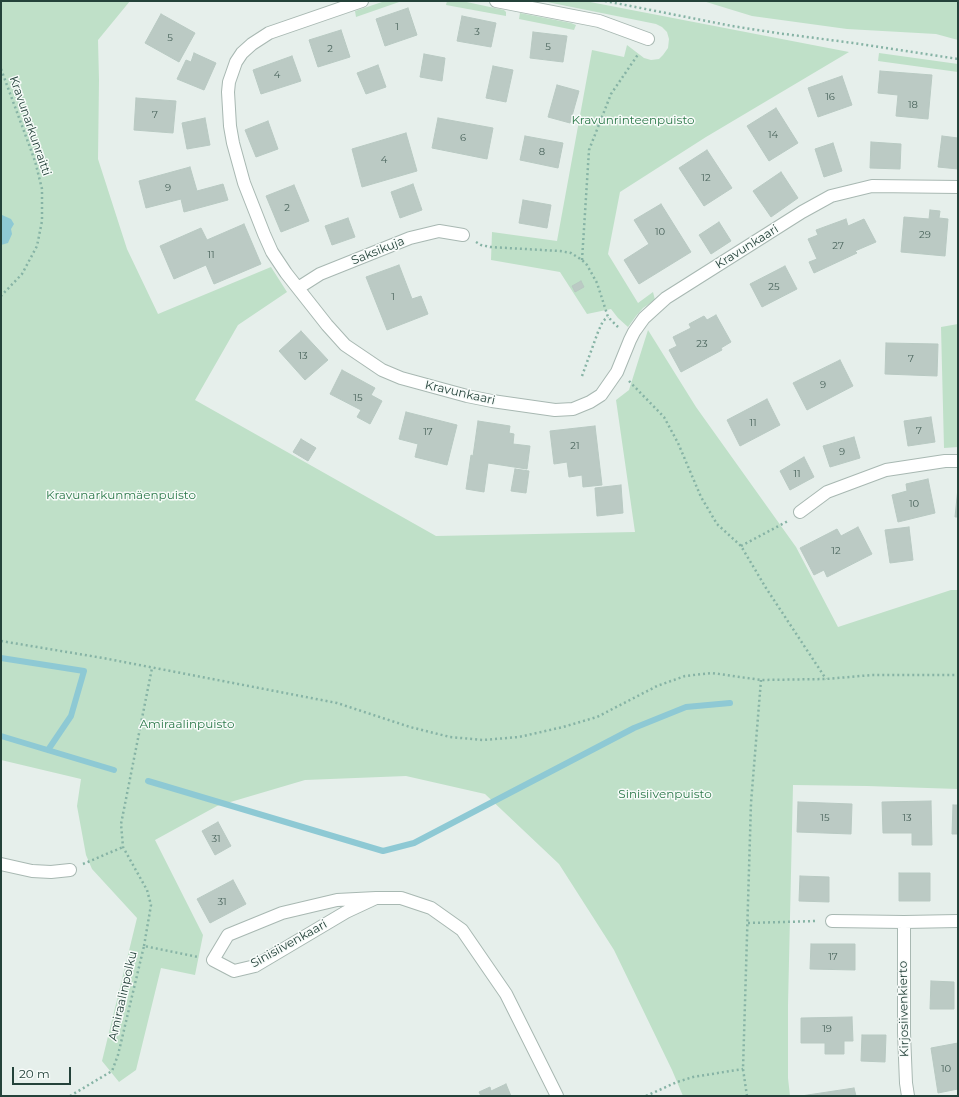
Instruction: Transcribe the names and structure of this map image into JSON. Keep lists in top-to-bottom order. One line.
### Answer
{"streets":{"street":["Kravunkaari","Saksikuja","Sinisiivenkaari","Kirjosiivenkierto"],"path":["Kravunarkunraitti","Amiraalinpolku"]},"crossings":[["Kravunkaari","Saksikuja"],["Sinisiivenkaari","Amiraalinpolku"]],"parks":["Kravunrinteenpuisto","Kravunarkunmäenpuisto","Amiraalinpuisto","Sinisiivenpuisto"],"house_numbers":["1","3","5","5","2","4","16","18","7","14","6","8","4","12","9","2","10","29","27","11","25","1","23","13","7","9","15","11","7","17","21","9","11","10","12","15","13","31","31","17","19","10"],"scale_bar":"20 m"}
